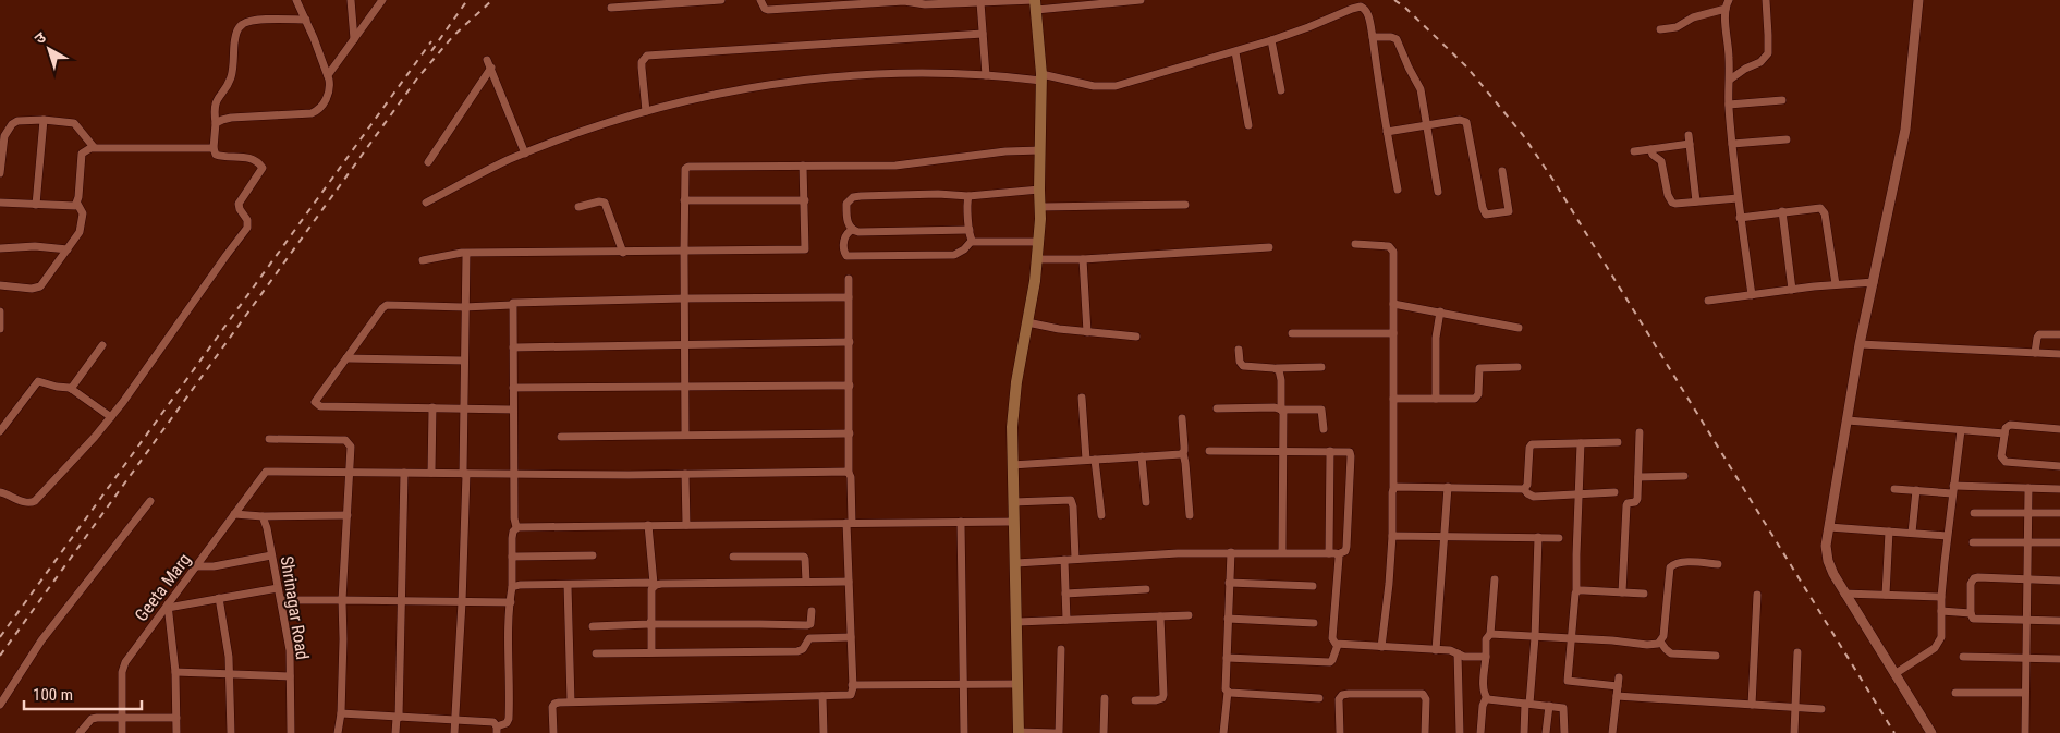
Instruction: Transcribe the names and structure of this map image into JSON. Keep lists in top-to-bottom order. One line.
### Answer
{"streets":{"street":["Geeta Marg","Shrinagar Road"]},"scale_bar":"100 m","north":"top left"}
